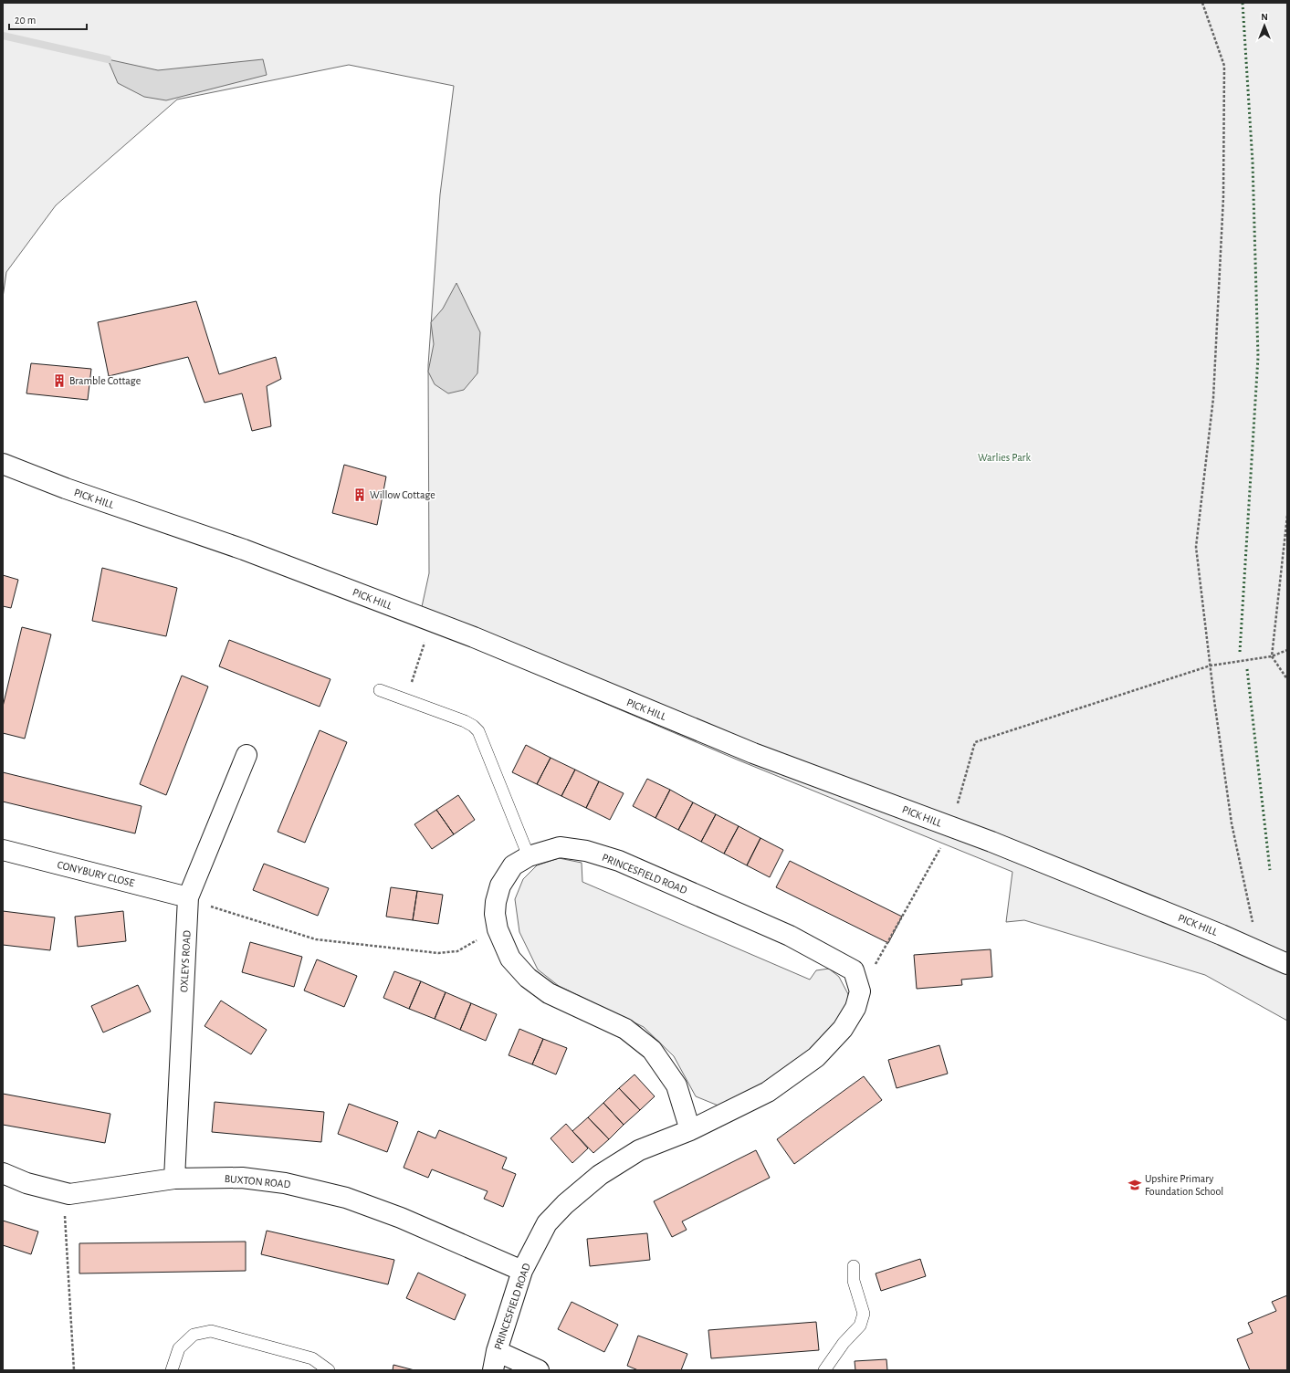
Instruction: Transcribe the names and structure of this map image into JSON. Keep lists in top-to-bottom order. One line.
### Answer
{"streets":{"street":["PICK HILL","CONYBURY CLOSE","PRINCESFIELD ROAD","OXLEYS ROAD","BUXTON ROAD"]},"crossings":[["CONYBURY CLOSE","OXLEYS ROAD"],["PRINCESFIELD ROAD","BUXTON ROAD"],["OXLEYS ROAD","BUXTON ROAD"]],"parks":["Warlies Park"],"places":{"building":["Bramble Cottage","Willow Cottage"],"school or university":["Upshire Primary Foundation School"]},"scale_bar":"20 m","north":"top"}
